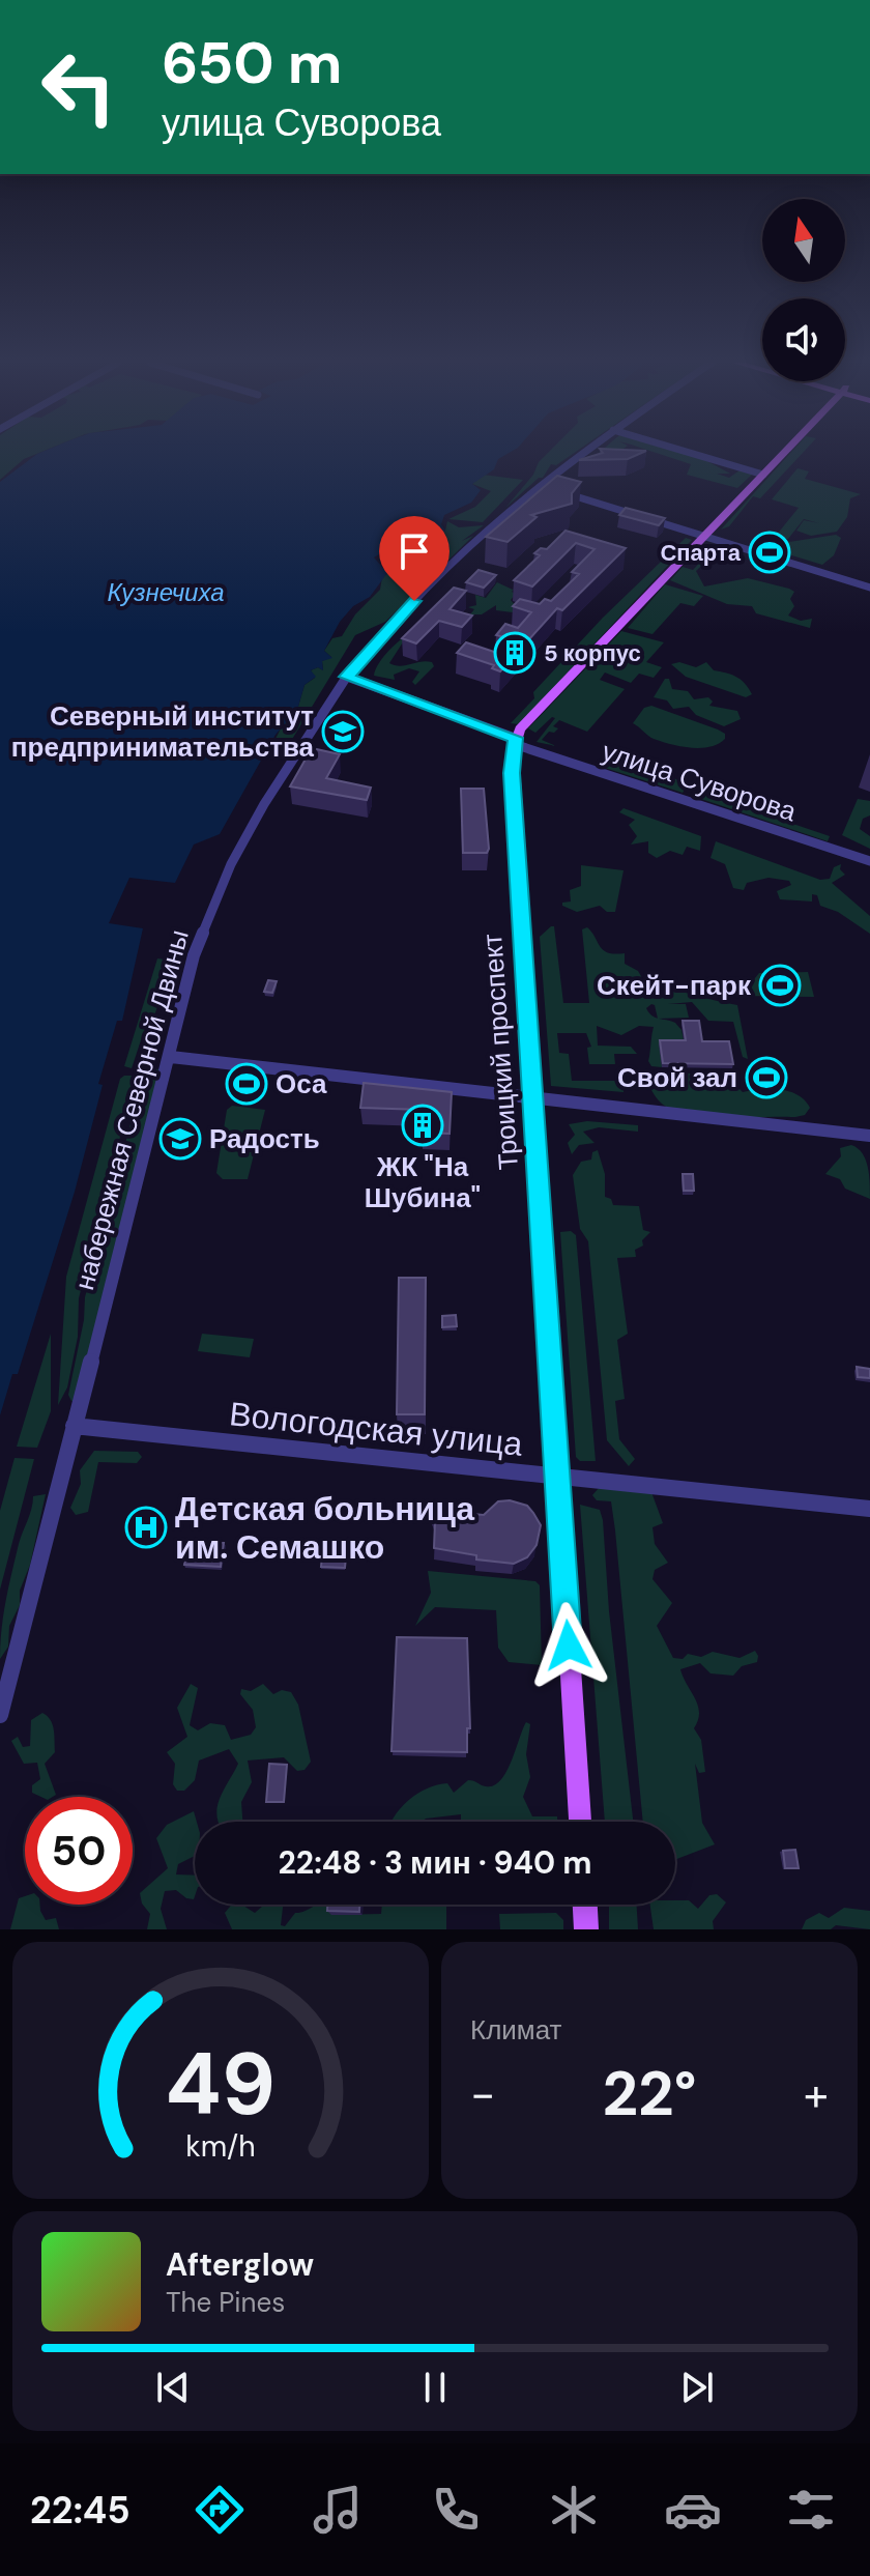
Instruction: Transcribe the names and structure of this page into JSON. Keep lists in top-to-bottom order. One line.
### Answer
{"streets":{"main road":["Троицкий проспект"],"street":["улица Суворова","набережная Северной Двины","Вологодская улица"]},"crossings":[["улица Суворова","Троицкий проспект"],["улица Суворова","набережная Северной Двины"],["Троицкий проспект","Вологодская улица"],["набережная Северной Двины","Вологодская улица"]],"water":["Кузнечиха"],"places":{"sports":["Спарта","Скейт-парк","Свой зал","Оса"],"building":["5 корпус","ЖК \"На Шубина\""],"school or university":["Северный институт предпринимательства","Радость"],"hospital":["Детская больница им. Семашко"]},"north":"top","page":{"turn":["650 m","улица Суворова"],"limit":"50","trip":"22:48 · 3 мин · 940 m","tile":"Климат","heat":["−","22°","+"],"song":["Afterglow","The Pines"],"tabs":"22:45","gauge":["49","km/h"]}}
